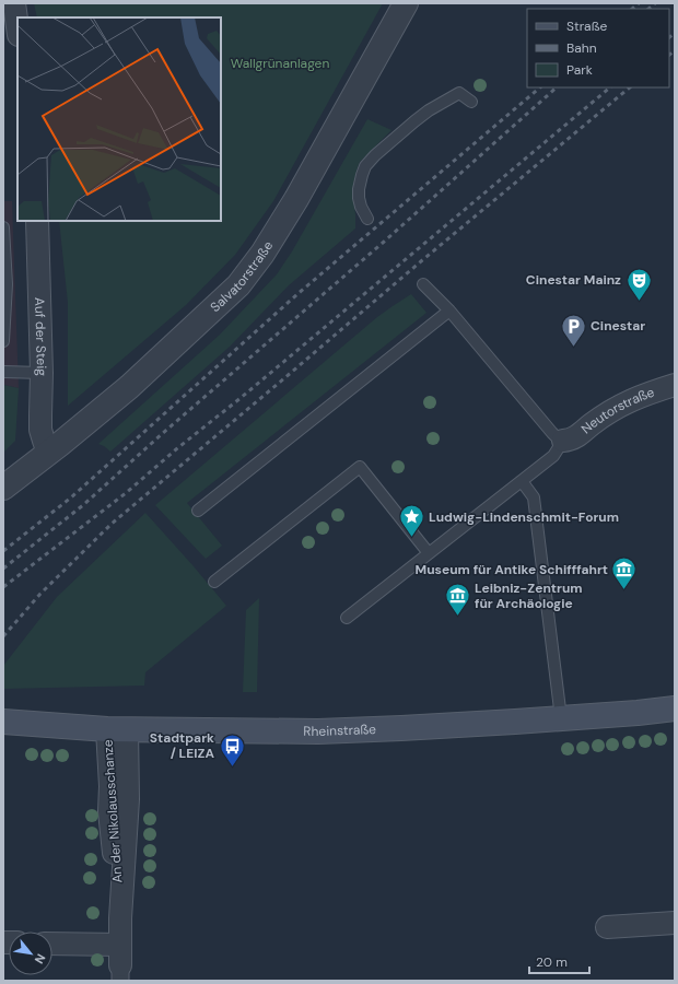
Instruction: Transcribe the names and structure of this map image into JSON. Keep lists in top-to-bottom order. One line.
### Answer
{"streets":{"main road":["Rheinstraße"],"street":["Salvatorstraße","Auf der Steig","Neutorstraße","An der Nikolausschanze"]},"crossings":[["Salvatorstraße","Auf der Steig"],["Rheinstraße","An der Nikolausschanze"]],"parks":["Wallgrünanlagen"],"places":{"theatre":["Cinestar Mainz"],"parking":["Cinestar"],"place":["Ludwig-Lindenschmit-Forum"],"museum":["Museum für Antike Schifffahrt","Leibniz-Zentrum für Archäologie"],"bus stop":["Stadtpark / LEIZA"]},"legend":["Straße","Bahn","Park"],"scale_bar":"20 m","north":"bottom right"}
